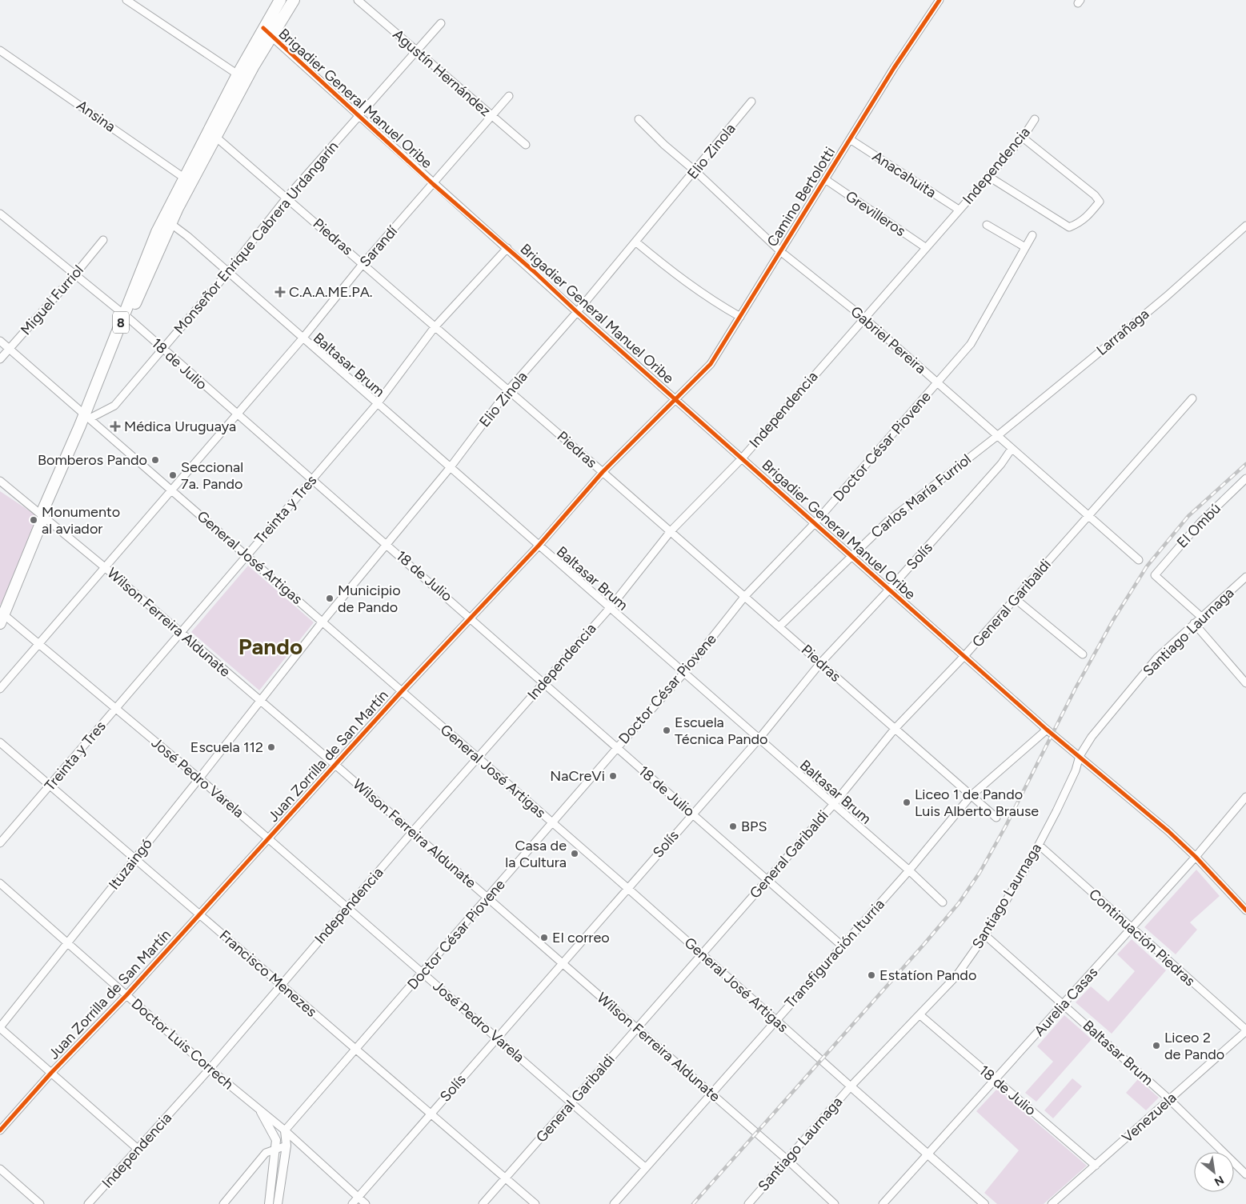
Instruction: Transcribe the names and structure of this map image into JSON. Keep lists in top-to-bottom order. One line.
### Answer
{"streets":{"highway":["8"],"street":["Agustín Hernández","Brigadier General Manuel Oribe","Ansina","Elio Zinola","Independencia","Anacahuita","Camino Bertolotti","Grevilleros","Piedras","Monseñor Enrique Cabrera Urdangarín","Sarandí","Miguel Furriol","Larrañaga","Gabriel Pereira","18 de Julio","Baltasar Brum","Doctor César Piovene","Carlos María Furriol","Treinta y Tres","El Ombú","Solís","General José Artigas","General Garibaldi","Wilson Ferreira Aldunate","Santiago Laurnaga","Juan Zorrilla de San Martín","José Pedro Varela","Ituzaingó","Continuación Piedras","Transfiguración Iturria","Francisco Menezes","Aurelia Casas","Doctor Luis Correch","Venezuela"]},"crossings":[["Agustín Hernández","Monseñor Enrique Cabrera Urdangarín"],["Agustín Hernández","Sarandí"],["Brigadier General Manuel Oribe","Elio Zinola"],["Brigadier General Manuel Oribe","Independencia"],["Brigadier General Manuel Oribe","Camino Bertolotti"],["Brigadier General Manuel Oribe","Monseñor Enrique Cabrera Urdangarín"],["Brigadier General Manuel Oribe","Sarandí"],["Brigadier General Manuel Oribe","8"],["Brigadier General Manuel Oribe","Doctor César Piovene"],["Brigadier General Manuel Oribe","Carlos María Furriol"],["Brigadier General Manuel Oribe","Treinta y Tres"],["Brigadier General Manuel Oribe","Solís"],["Brigadier General Manuel Oribe","General Garibaldi"],["Brigadier General Manuel Oribe","Santiago Laurnaga"],["Brigadier General Manuel Oribe","Juan Zorrilla de San Martín"],["Brigadier General Manuel Oribe","Transfiguración Iturria"],["Brigadier General Manuel Oribe","Aurelia Casas"],["Ansina","8"],["Elio Zinola","Piedras"],["Elio Zinola","Gabriel Pereira"],["Elio Zinola","18 de Julio"],["Elio Zinola","Baltasar Brum"],["Elio Zinola","General José Artigas"],["Elio Zinola","Wilson Ferreira Aldunate"],["Elio Zinola","Ituzaingó"],["Independencia","Anacahuita"],["Independencia","Grevilleros"],["Independencia","Piedras"],["Independencia","Gabriel Pereira"],["Independencia","18 de Julio"],["Independencia","Baltasar Brum"],["Independencia","General José Artigas"],["Independencia","Wilson Ferreira Aldunate"],["Independencia","José Pedro Varela"],["Independencia","Francisco Menezes"],["Independencia","Doctor Luis Correch"],["Anacahuita","Camino Bertolotti"],["Camino Bertolotti","Grevilleros"],["Camino Bertolotti","Gabriel Pereira"],["Camino Bertolotti","Juan Zorrilla de San Martín"],["Piedras","Monseñor Enrique Cabrera Urdangarín"],["Piedras","Sarandí"],["Piedras","8"],["Piedras","Doctor César Piovene"],["Piedras","Carlos María Furriol"],["Piedras","Treinta y Tres"],["Piedras","Solís"],["Piedras","General Garibaldi"],["Piedras","Juan Zorrilla de San Martín"],["Piedras","Transfiguración Iturria"],["Monseñor Enrique Cabrera Urdangarín","8"],["Monseñor Enrique Cabrera Urdangarín","18 de Julio"],["Monseñor Enrique Cabrera Urdangarín","Baltasar Brum"],["Monseñor Enrique Cabrera Urdangarín","General José Artigas"],["Sarandí","18 de Julio"],["Sarandí","Baltasar Brum"],["Sarandí","General José Artigas"],["Sarandí","Wilson Ferreira Aldunate"],["Sarandí","José Pedro Varela"],["Miguel Furriol","18 de Julio"],["Miguel Furriol","General José Artigas"],["8","18 de Julio"],["8","Baltasar Brum"],["8","General José Artigas"],["8","Wilson Ferreira Aldunate"],["8","José Pedro Varela"],["Larrañaga","Gabriel Pereira"],["Larrañaga","Carlos María Furriol"],["Gabriel Pereira","Doctor César Piovene"],["Gabriel Pereira","Carlos María Furriol"],["Gabriel Pereira","Solís"],["Gabriel Pereira","General Garibaldi"],["18 de Julio","Doctor César Piovene"],["18 de Julio","Treinta y Tres"],["18 de Julio","Solís"],["18 de Julio","General Garibaldi"],["18 de Julio","Santiago Laurnaga"],["18 de Julio","Juan Zorrilla de San Martín"],["18 de Julio","Transfiguración Iturria"],["18 de Julio","Aurelia Casas"],["18 de Julio","Venezuela"],["Baltasar Brum","Doctor César Piovene"],["Baltasar Brum","Treinta y Tres"],["Baltasar Brum","Solís"],["Baltasar Brum","General Garibaldi"],["Baltasar Brum","Santiago Laurnaga"],["Baltasar Brum","Juan Zorrilla de San Martín"],["Baltasar Brum","Transfiguración Iturria"],["Baltasar Brum","Aurelia Casas"],["Baltasar Brum","Venezuela"],["Doctor César Piovene","General José Artigas"],["Doctor César Piovene","Wilson Ferreira Aldunate"],["Doctor César Piovene","José Pedro Varela"],["Doctor César Piovene","Francisco Menezes"],["Doctor César Piovene","Doctor Luis Correch"],["Treinta y Tres","General José Artigas"],["Treinta y Tres","Wilson Ferreira Aldunate"],["Treinta y Tres","José Pedro Varela"],["Treinta y Tres","Francisco Menezes"],["El Ombú","Santiago Laurnaga"],["Solís","General José Artigas"],["Solís","Wilson Ferreira Aldunate"],["Solís","José Pedro Varela"],["Solís","Francisco Menezes"],["Solís","Doctor Luis Correch"],["General José Artigas","General Garibaldi"],["General José Artigas","Santiago Laurnaga"],["General José Artigas","Juan Zorrilla de San Martín"],["General José Artigas","Transfiguración Iturria"],["General José Artigas","Aurelia Casas"],["General Garibaldi","Wilson Ferreira Aldunate"],["General Garibaldi","José Pedro Varela"],["General Garibaldi","Francisco Menezes"],["Wilson Ferreira Aldunate","Santiago Laurnaga"],["Wilson Ferreira Aldunate","Juan Zorrilla de San Martín"],["Wilson Ferreira Aldunate","Ituzaingó"],["Wilson Ferreira Aldunate","Transfiguración Iturria"],["Santiago Laurnaga","Continuación Piedras"],["Juan Zorrilla de San Martín","José Pedro Varela"],["Juan Zorrilla de San Martín","Francisco Menezes"],["Juan Zorrilla de San Martín","Doctor Luis Correch"],["José Pedro Varela","Ituzaingó"],["José Pedro Varela","Transfiguración Iturria"],["Ituzaingó","Francisco Menezes"],["Ituzaingó","Doctor Luis Correch"],["Continuación Piedras","Aurelia Casas"],["Continuación Piedras","Venezuela"]],"districts":["Pando"],"places":{"health":["C.A.A.ME.PA.","Médica Uruguaya"],"other":["Bomberos Pando","Seccional 7a. Pando","Monumento al aviador","Municipio de Pando","Escuela Técnica Pando","Escuela 112","NaCreVi","Liceo 1 de Pando Luis Alberto Brause","BPS","Casa de la Cultura","El correo","Estatíon Pando","Liceo 2 de Pando"]},"north":"bottom right"}
